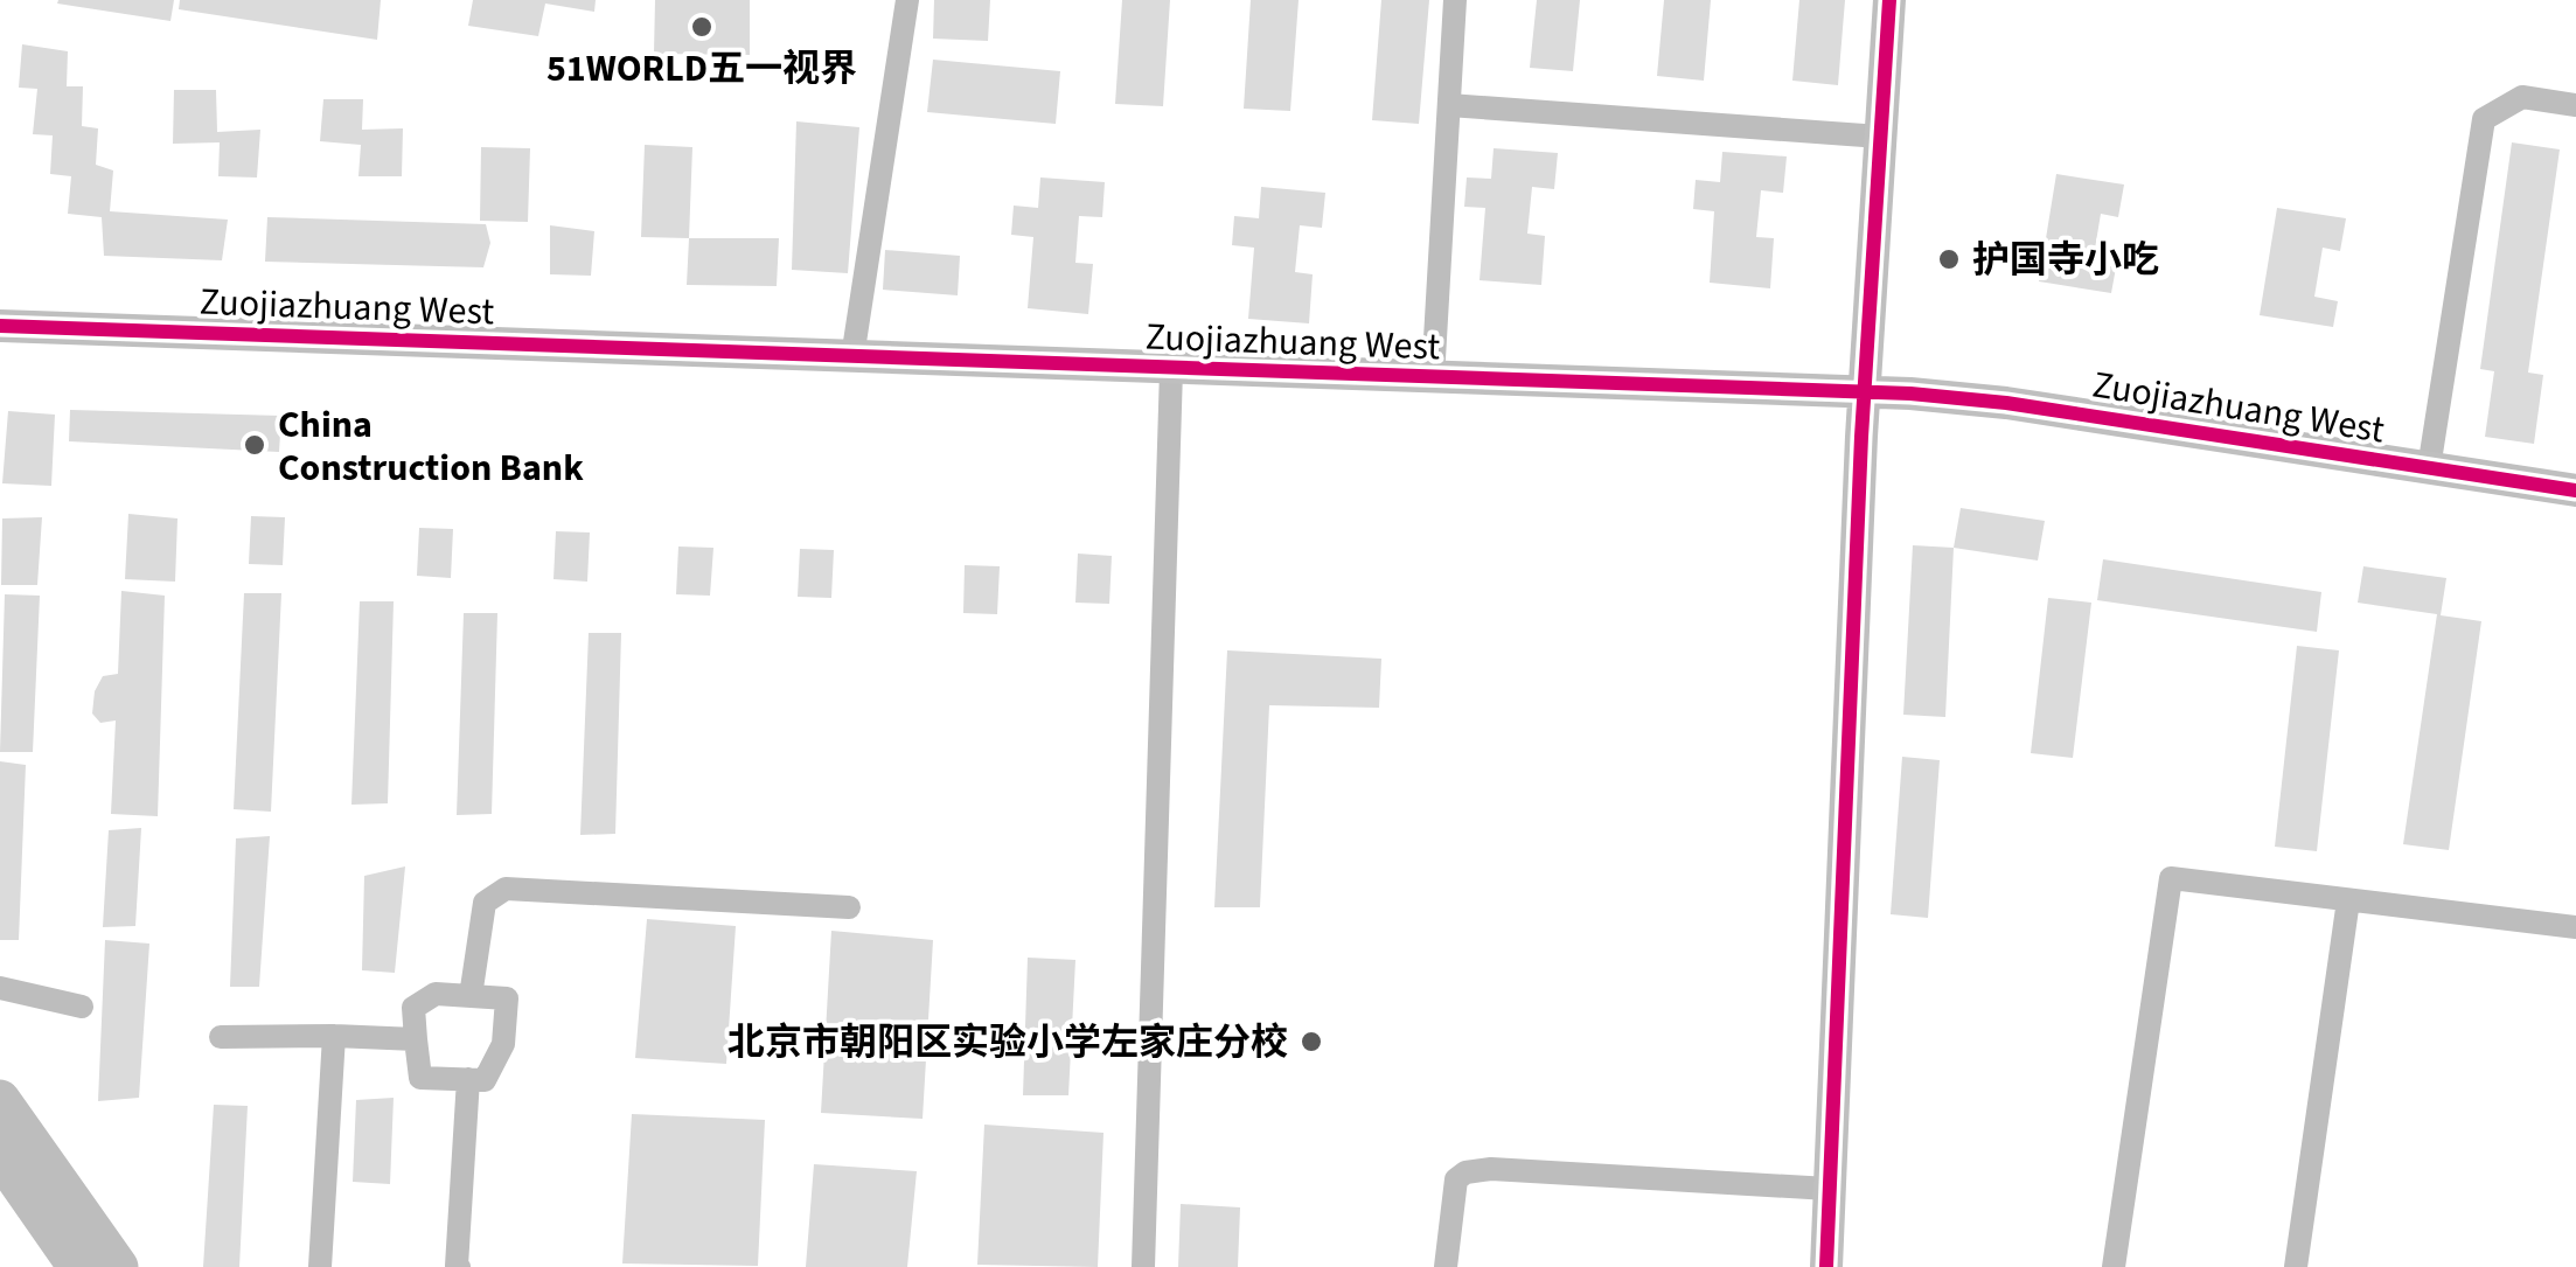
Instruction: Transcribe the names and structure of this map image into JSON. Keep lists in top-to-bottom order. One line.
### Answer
{"streets":{"street":["Zuojiazhuang West"]},"places":["51WORLD五一视界","护国寺小吃","China Construction Bank","北京市朝阳区实验小学左家庄分校"]}
